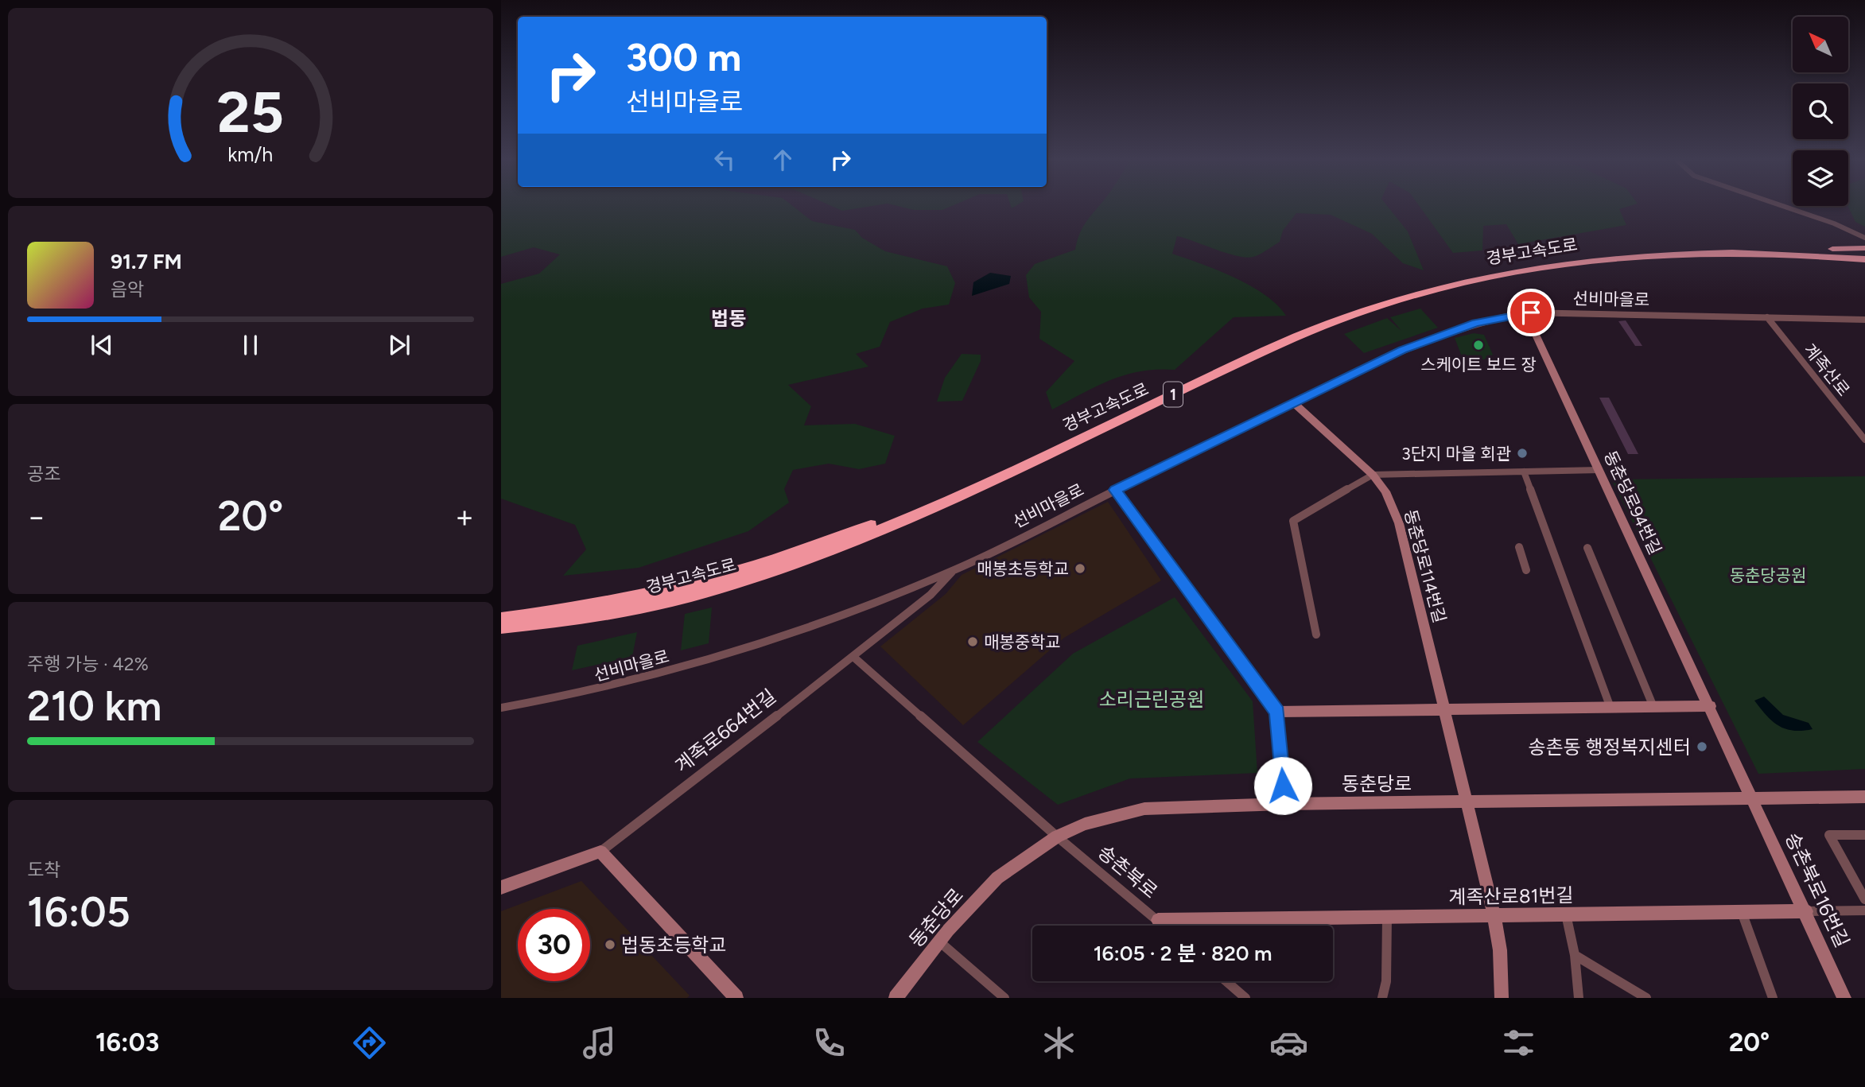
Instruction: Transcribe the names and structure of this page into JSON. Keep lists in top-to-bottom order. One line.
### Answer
{"streets":{"highway":["경부고속도로","1"],"main road":["동춘당로94번길","동춘당로114번길","계족로664번길","동춘당로","송촌북로16번길","계족산로81번길"],"street":["선비마을로","계족산로","송촌북로"]},"crossings":[["선비마을로","계족산로"],["선비마을로","동춘당로94번길"],["선비마을로","동춘당로114번길"],["선비마을로","계족로664번길"],["동춘당로94번길","동춘당로"],["동춘당로94번길","송촌북로16번길"],["동춘당로114번길","동춘당로"],["동춘당로114번길","계족산로81번길"],["계족로664번길","송촌북로"],["동춘당로","송촌북로"],["동춘당로","송촌북로16번길"],["송촌북로","계족산로81번길"],["송촌북로16번길","계족산로81번길"]],"districts":["법동"],"parks":["동춘당공원","소리근린공원"],"places":["스케이트 보드 장","3단지 마을 회관","매봉초등학교","매봉중학교","송촌동 행정복지센터","법동초등학교"],"north":"top left","page":{"turn":["300 m","선비마을로"],"song":["91.7 FM","음악"],"tile":["공조",["주행 가능 · 42%","210 km"],["도착","16:05"]],"heat":["−","20°","+"],"limit":"30","trip":"16:05 · 2 분 · 820 m","tabs":["16:03","20°"],"gauge":["25","km/h"]}}
